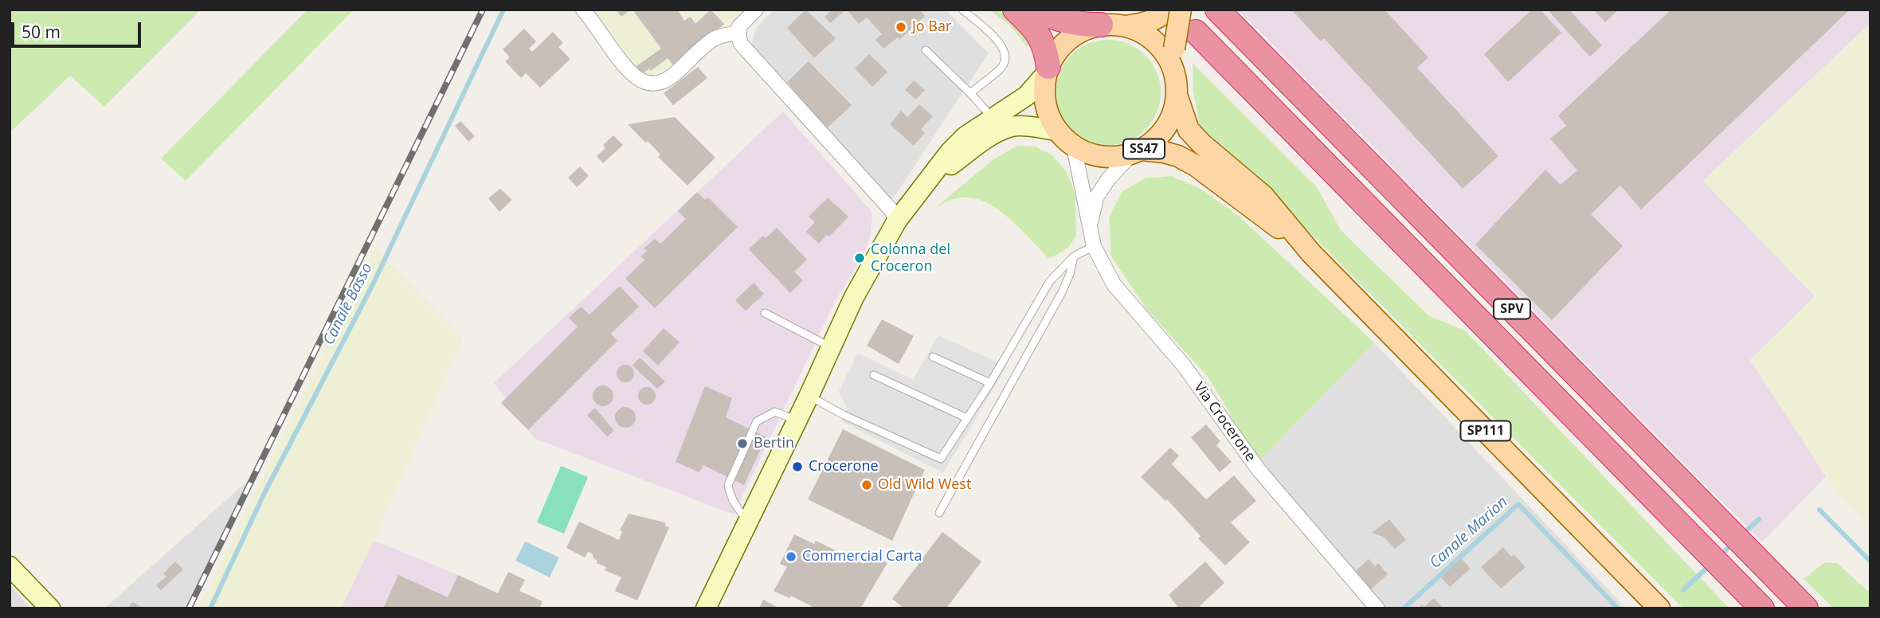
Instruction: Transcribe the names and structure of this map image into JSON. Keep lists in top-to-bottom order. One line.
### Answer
{"streets":{"highway":["SS47","SPV"],"main road":["SP111"],"street":["Via Crocerone"]},"crossings":[["SS47","Via Crocerone"],["SS47","SP111"],["Via Crocerone","SP111"]],"water":["Canale Basso","Canale Marion"],"places":["Jo Bar","Colonna del Croceron","Bertin","Crocerone","Old Wild West","Commercial Carta"],"scale_bar":"50 m"}
